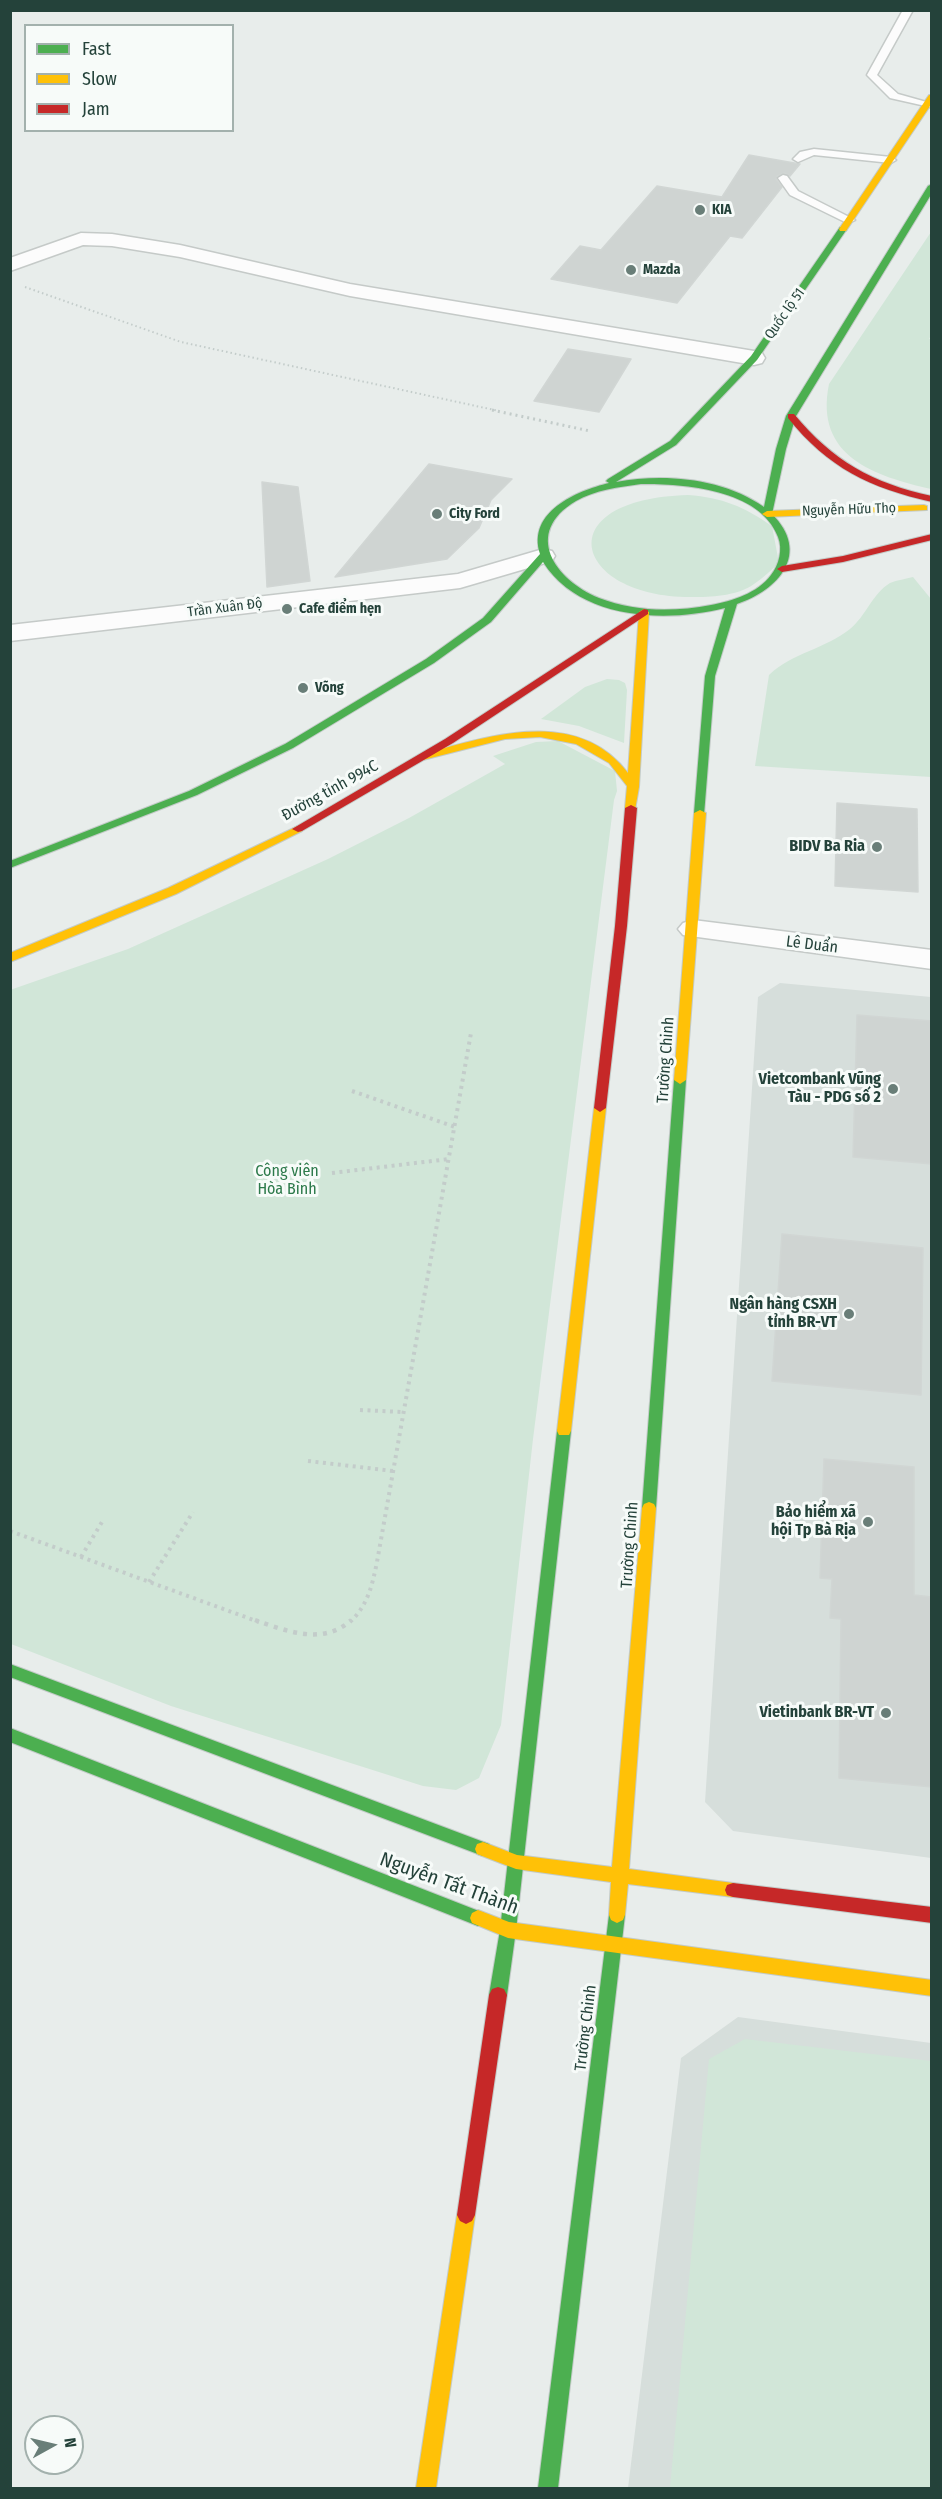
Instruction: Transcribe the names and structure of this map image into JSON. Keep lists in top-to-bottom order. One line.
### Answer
{"streets":{"main road":["Quốc lộ 51","Nguyễn Hữu Thọ","Đường tỉnh 994C","Trường Chinh","Nguyễn Tất Thành"],"street":["Trần Xuân Độ","Lê Duẩn"]},"crossings":[["Lê Duẩn","Trường Chinh"],["Trường Chinh","Nguyễn Tất Thành"]],"parks":["Công viên Hòa Bình"],"places":["KIA","Mazda","City Ford","Cafe điểm hẹn","Võng","BIDV Ba Ria","Vietcombank Vũng Tàu - PDG số 2","Ngân hàng CSXH tỉnh BR-VT","Bảo hiểm xã hội Tp Bà Rịa","Vietinbank BR-VT"],"legend":["Fast","Slow","Jam"],"north":"right"}
